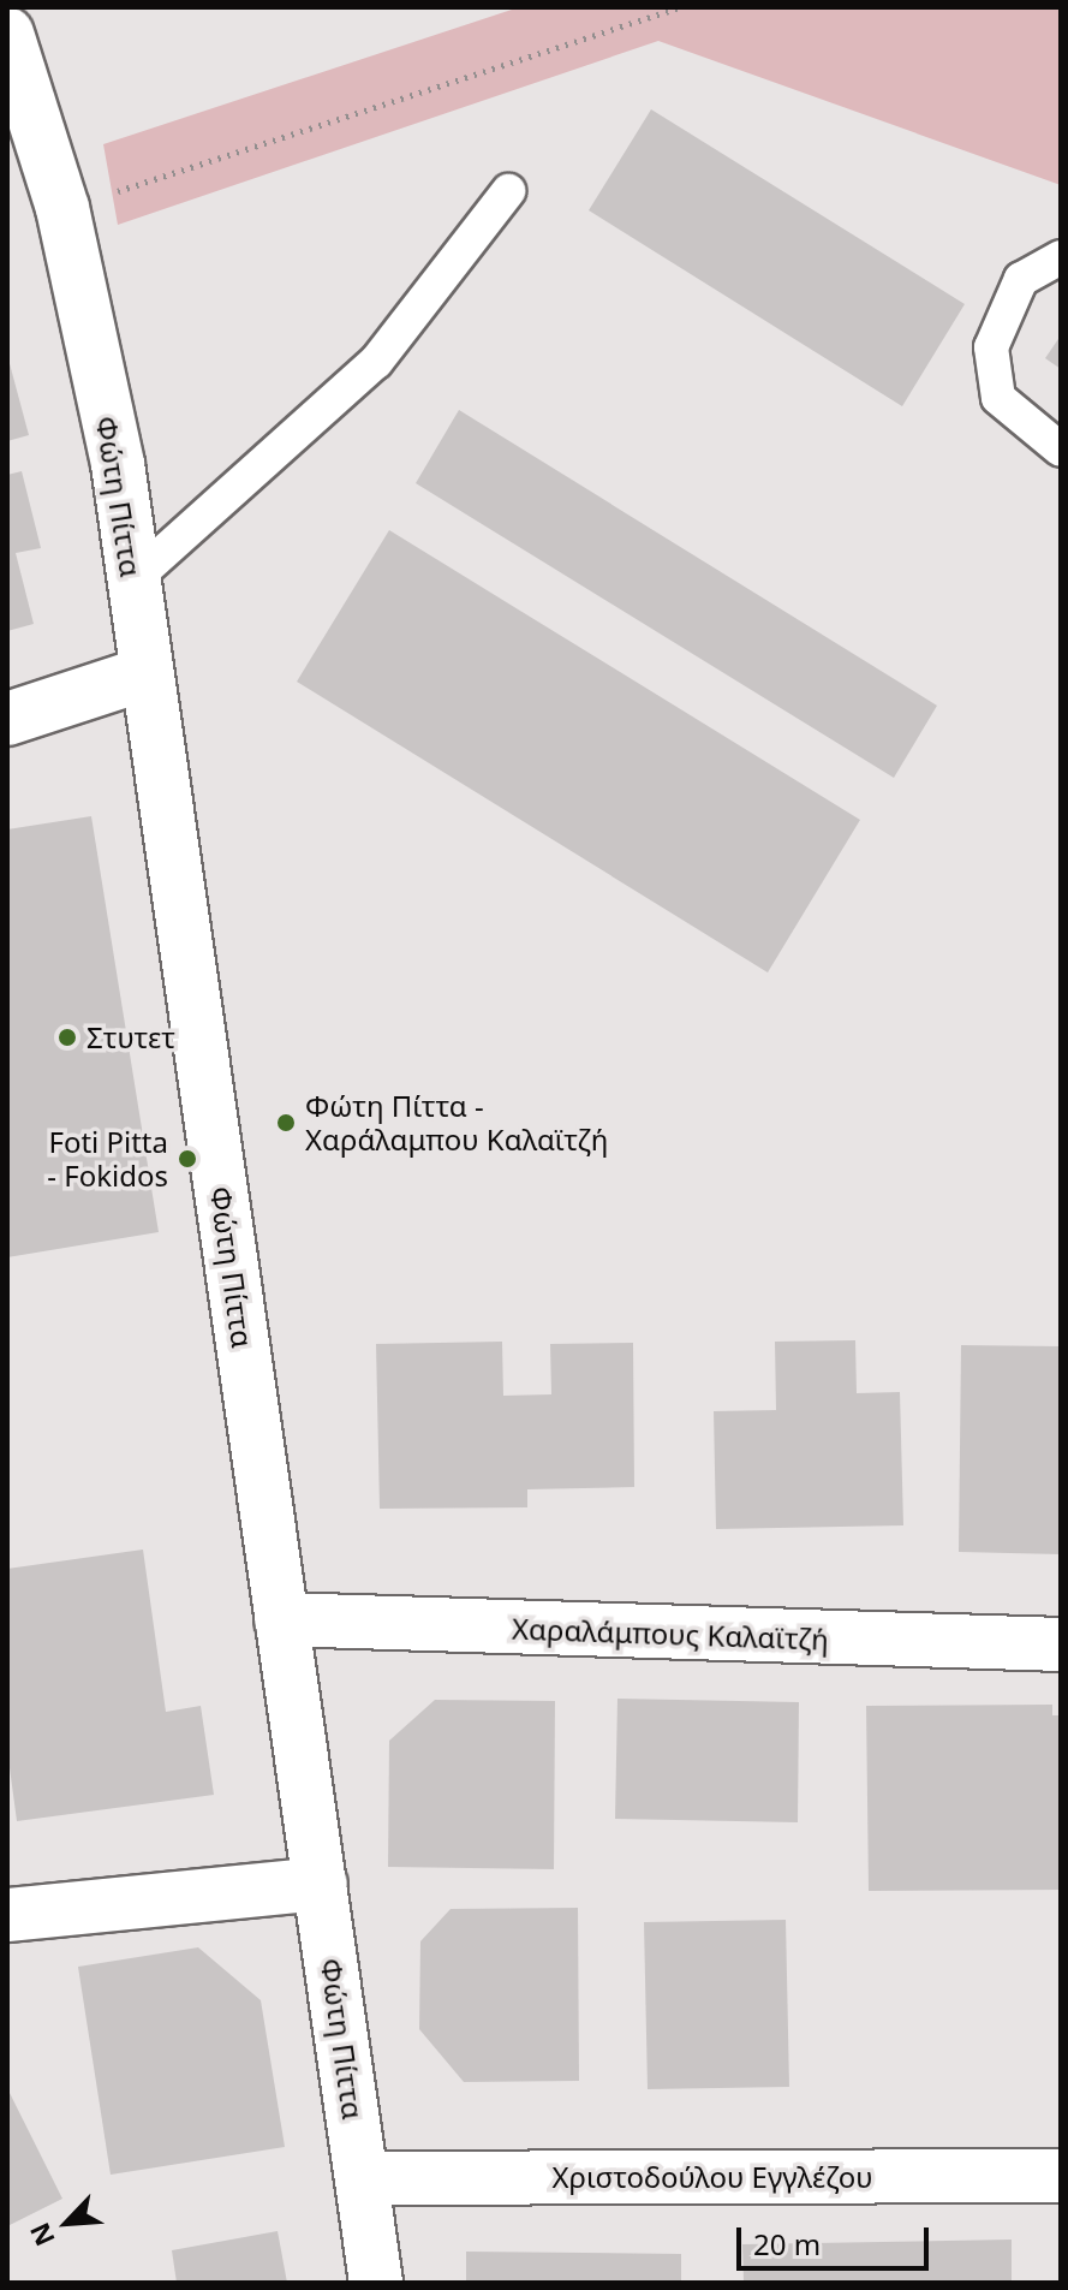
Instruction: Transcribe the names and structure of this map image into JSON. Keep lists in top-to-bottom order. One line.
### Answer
{"streets":{"street":["Φώτη Πίττα","Χαραλάμπους Καλαϊτζή","Χριστοδούλου Εγγλέζου"]},"crossings":[["Φώτη Πίττα","Χαραλάμπους Καλαϊτζή"],["Φώτη Πίττα","Χριστοδούλου Εγγλέζου"]],"places":["Στυτετ","Φώτη Πίττα - Χαράλαμπου Καλαϊτζή","Foti Pitta - Fokidos"],"scale_bar":"20 m","north":"bottom left"}
